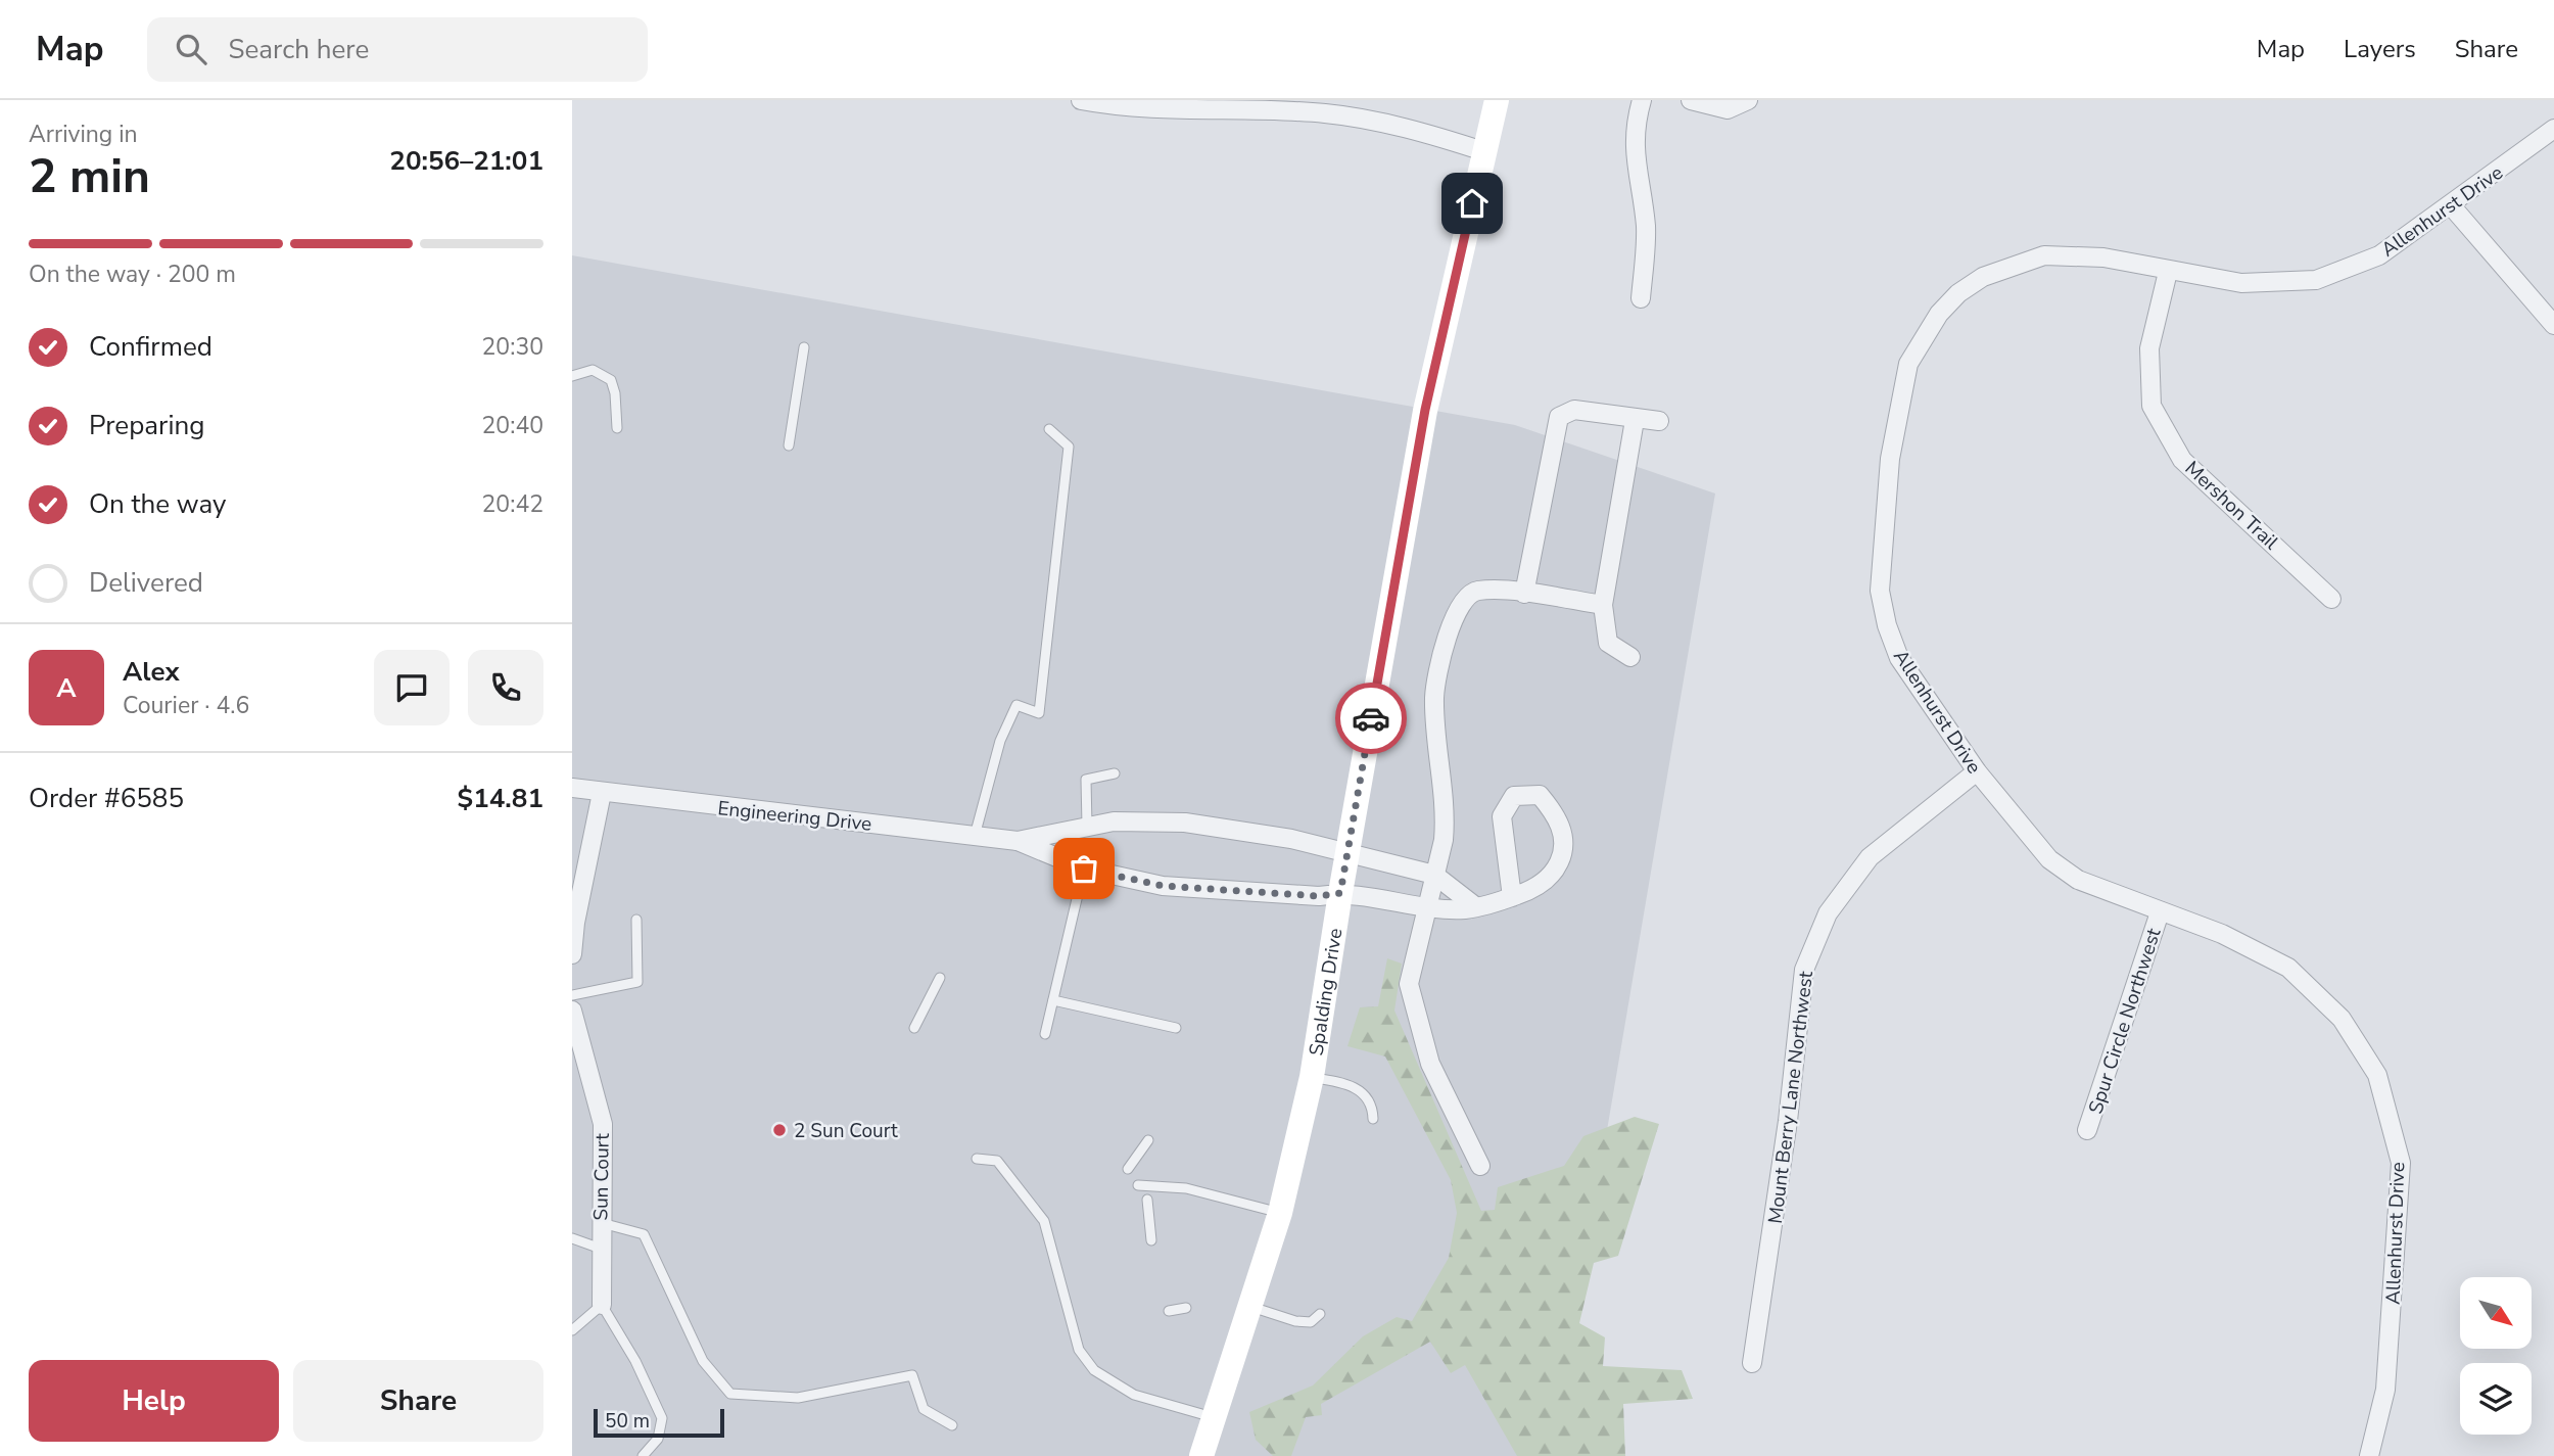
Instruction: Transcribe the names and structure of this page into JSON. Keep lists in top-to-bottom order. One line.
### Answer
{"streets":{"main road":["Spalding Drive"],"street":["Allenhurst Drive","Mershon Trail","Engineering Drive","Spur Circle Northwest","Mount Berry Lane Northwest","Sun Court"]},"crossings":[["Allenhurst Drive","Mershon Trail"],["Allenhurst Drive","Spur Circle Northwest"],["Allenhurst Drive","Mount Berry Lane Northwest"],["Engineering Drive","Spalding Drive"]],"places":["2 Sun Court"],"scale_bar":"50 m","north":"bottom right","page":{"header":"Map","search":"Search here","nav":["Map","Layers","Share"],"heading":["2 min","Arriving in","20:56–21:01"],"panel":["Alex","Courier · 4.6","Order #6585","$14.81"],"bar":"On the way · 200 m","list":[["Confirmed","20:30"],["Preparing","20:40"],["On the way","20:42"],"Delivered"],"round":"A","buttons":["Help","Share"],"scale":"50 m"}}
